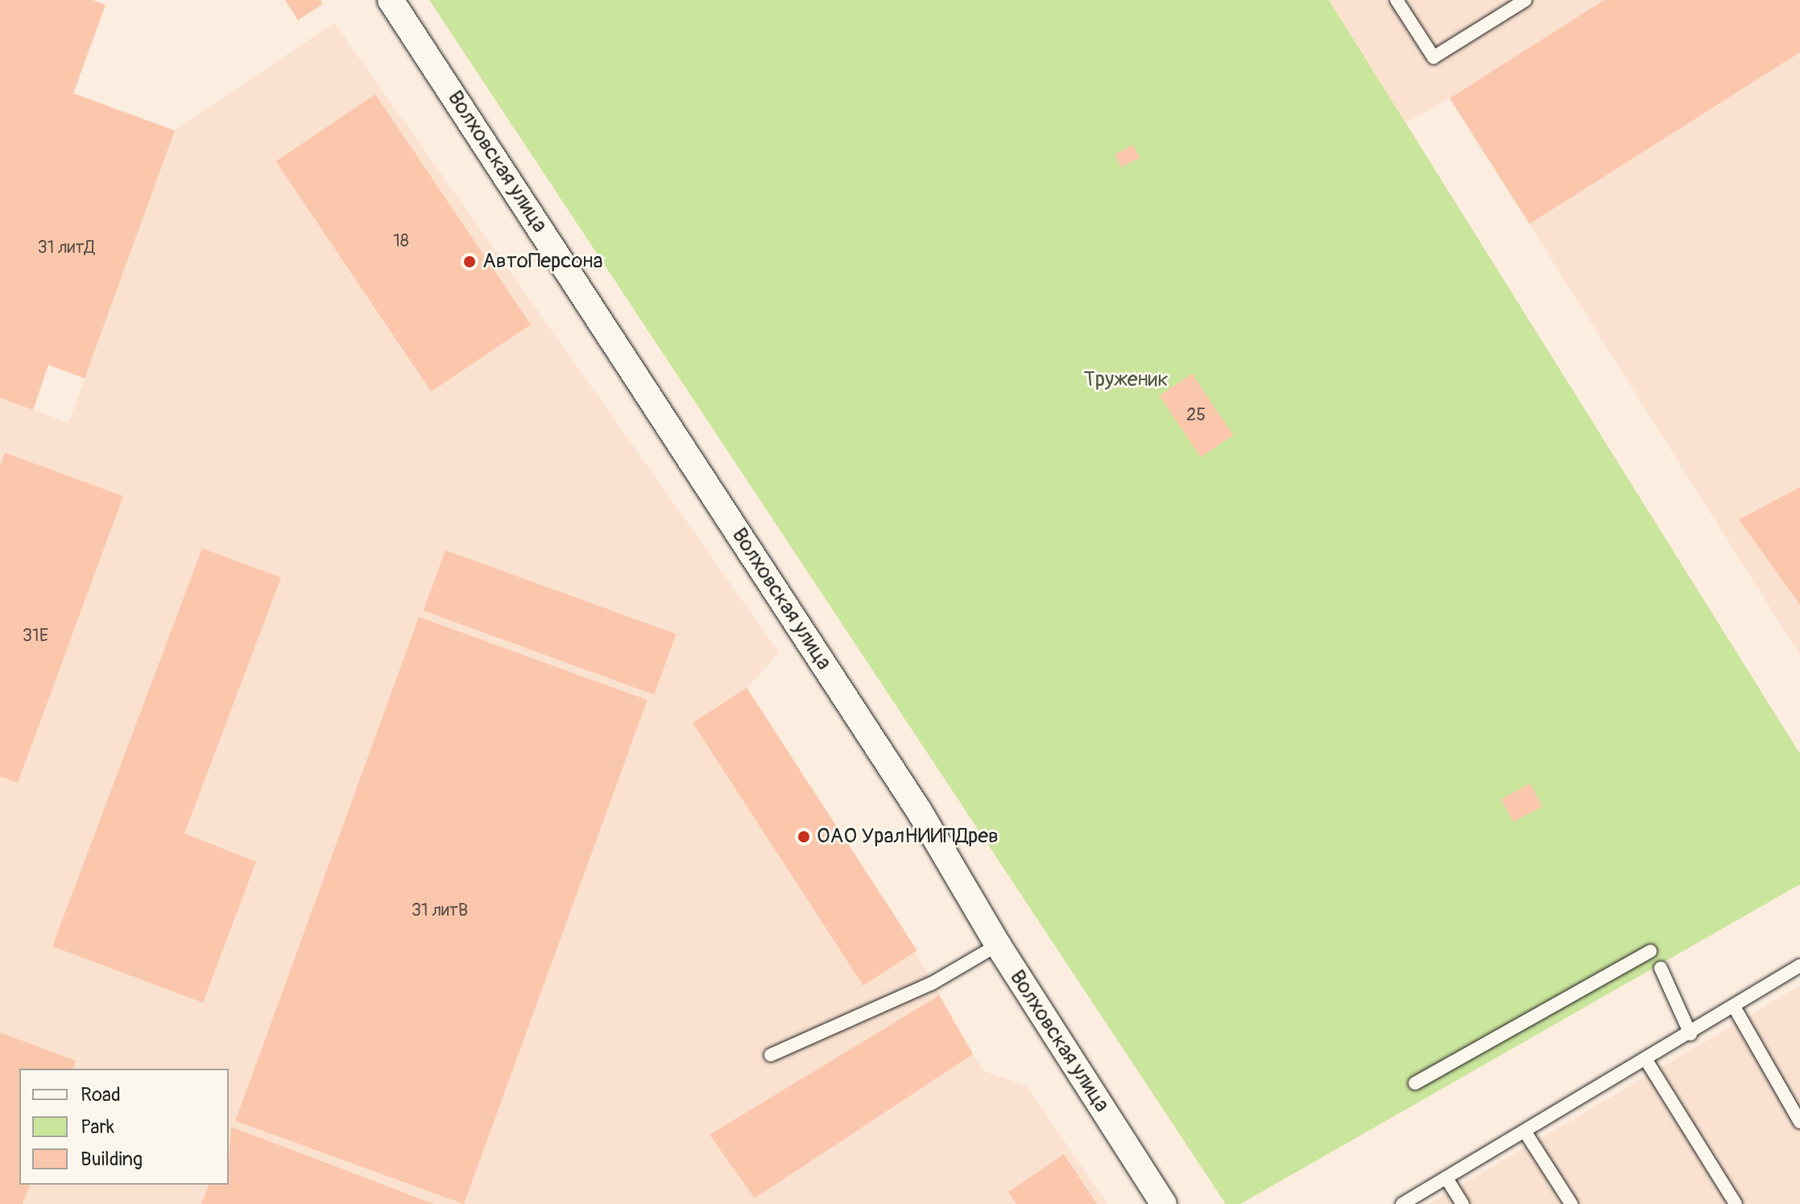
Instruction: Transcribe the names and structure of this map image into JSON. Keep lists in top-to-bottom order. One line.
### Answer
{"streets":{"street":["Волховская улица"]},"parks":["Труженик"],"places":["АвтоПерсона","ОАО УралНИИПДрев"],"house_numbers":["18","31 литД","25","31Е","31 литВ"],"legend":["Road","Park","Building"]}
